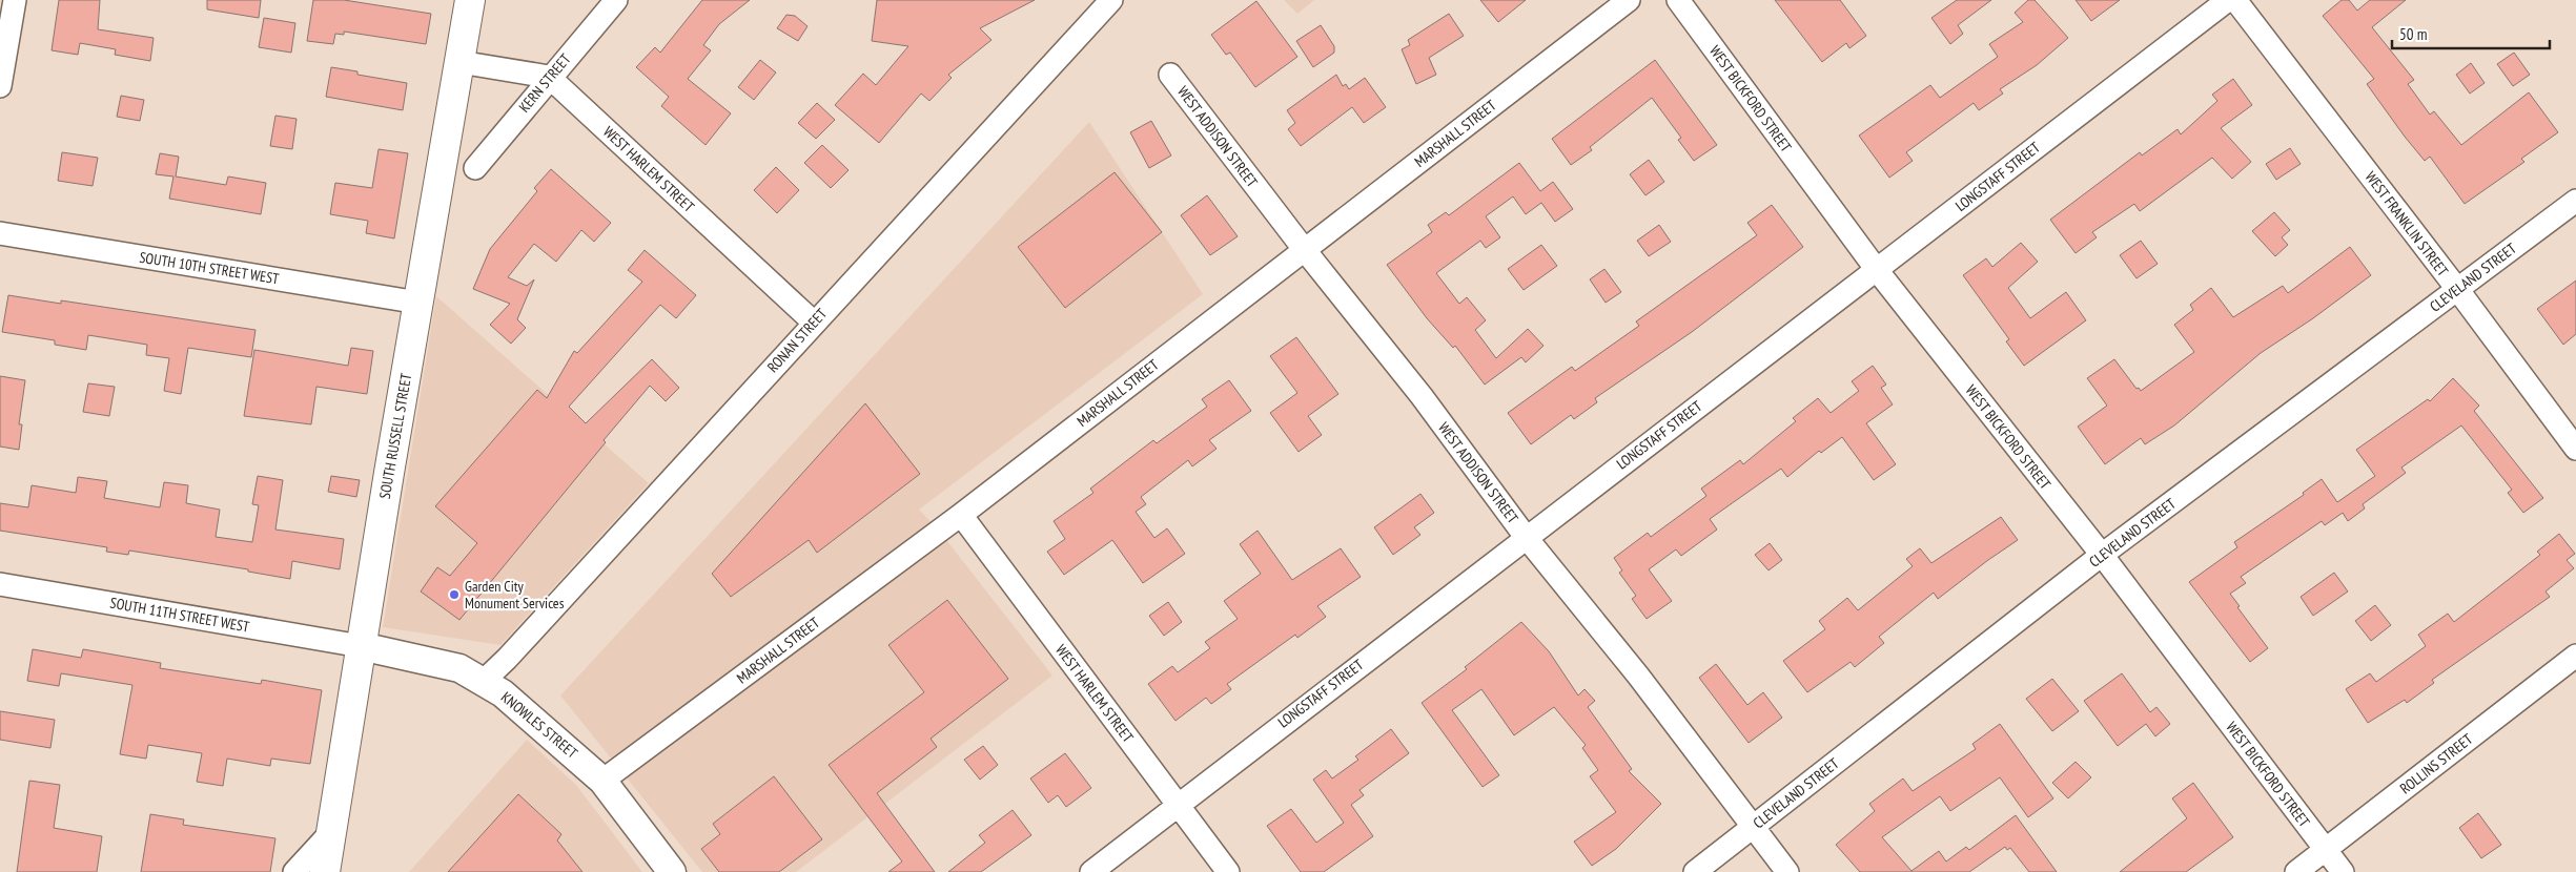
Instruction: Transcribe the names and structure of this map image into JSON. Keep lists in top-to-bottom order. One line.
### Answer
{"streets":{"main road":["SOUTH RUSSELL STREET"],"street":["KERN STREET","WEST BICKFORD STREET","MARSHALL STREET","WEST ADDISON STREET","WEST HARLEM STREET","LONGSTAFF STREET","WEST FRANKLIN STREET","SOUTH 10TH STREET WEST","CLEVELAND STREET","RONAN STREET","SOUTH 11TH STREET WEST","KNOWLES STREET","ROLLINS STREET"]},"crossings":[["KERN STREET","WEST HARLEM STREET"],["WEST BICKFORD STREET","LONGSTAFF STREET"],["WEST BICKFORD STREET","CLEVELAND STREET"],["WEST BICKFORD STREET","ROLLINS STREET"],["MARSHALL STREET","WEST ADDISON STREET"],["MARSHALL STREET","WEST HARLEM STREET"],["MARSHALL STREET","KNOWLES STREET"],["WEST ADDISON STREET","LONGSTAFF STREET"],["WEST ADDISON STREET","CLEVELAND STREET"],["WEST HARLEM STREET","LONGSTAFF STREET"],["WEST HARLEM STREET","RONAN STREET"],["WEST FRANKLIN STREET","CLEVELAND STREET"],["SOUTH 10TH STREET WEST","SOUTH RUSSELL STREET"],["RONAN STREET","KNOWLES STREET"],["SOUTH RUSSELL STREET","SOUTH 11TH STREET WEST"],["SOUTH RUSSELL STREET","KNOWLES STREET"],["SOUTH 11TH STREET WEST","KNOWLES STREET"]],"places":["Garden City Monument Services"],"scale_bar":"50 m"}
